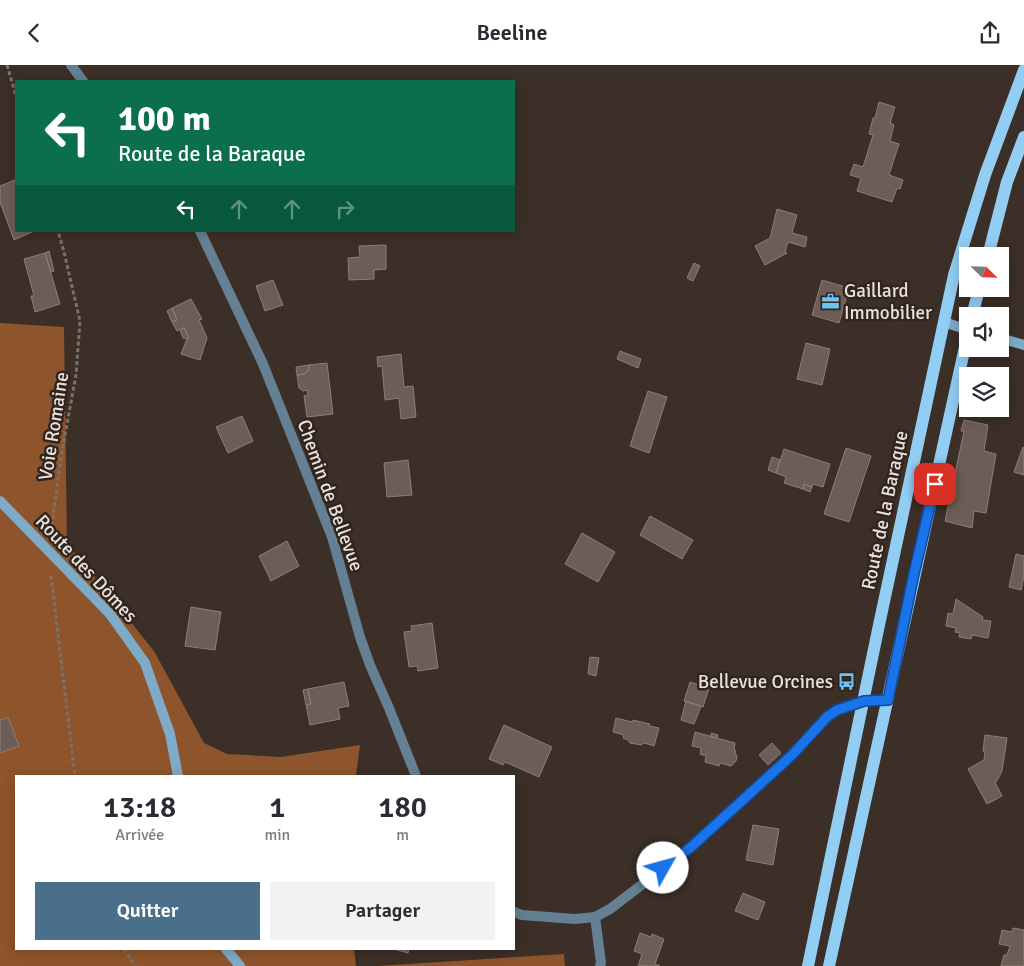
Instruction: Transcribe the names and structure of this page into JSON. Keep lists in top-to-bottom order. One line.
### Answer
{"streets":{"main road":["Route de la Baraque"],"street":["Chemin de Bellevue","Route des Dômes"],"path":["Voie Romaine"]},"crossings":[["Voie Romaine","Route des Dômes"]],"places":{"office":["Gaillard Immobilier"],"bus stop":["Bellevue Orcines"]},"north":"bottom right","page":{"header":"Beeline","turn":["100 m","Route de la Baraque"],"eta":["13:18","Arrivée","1","min","180","m"],"buttons":["Quitter","Partager"]}}
